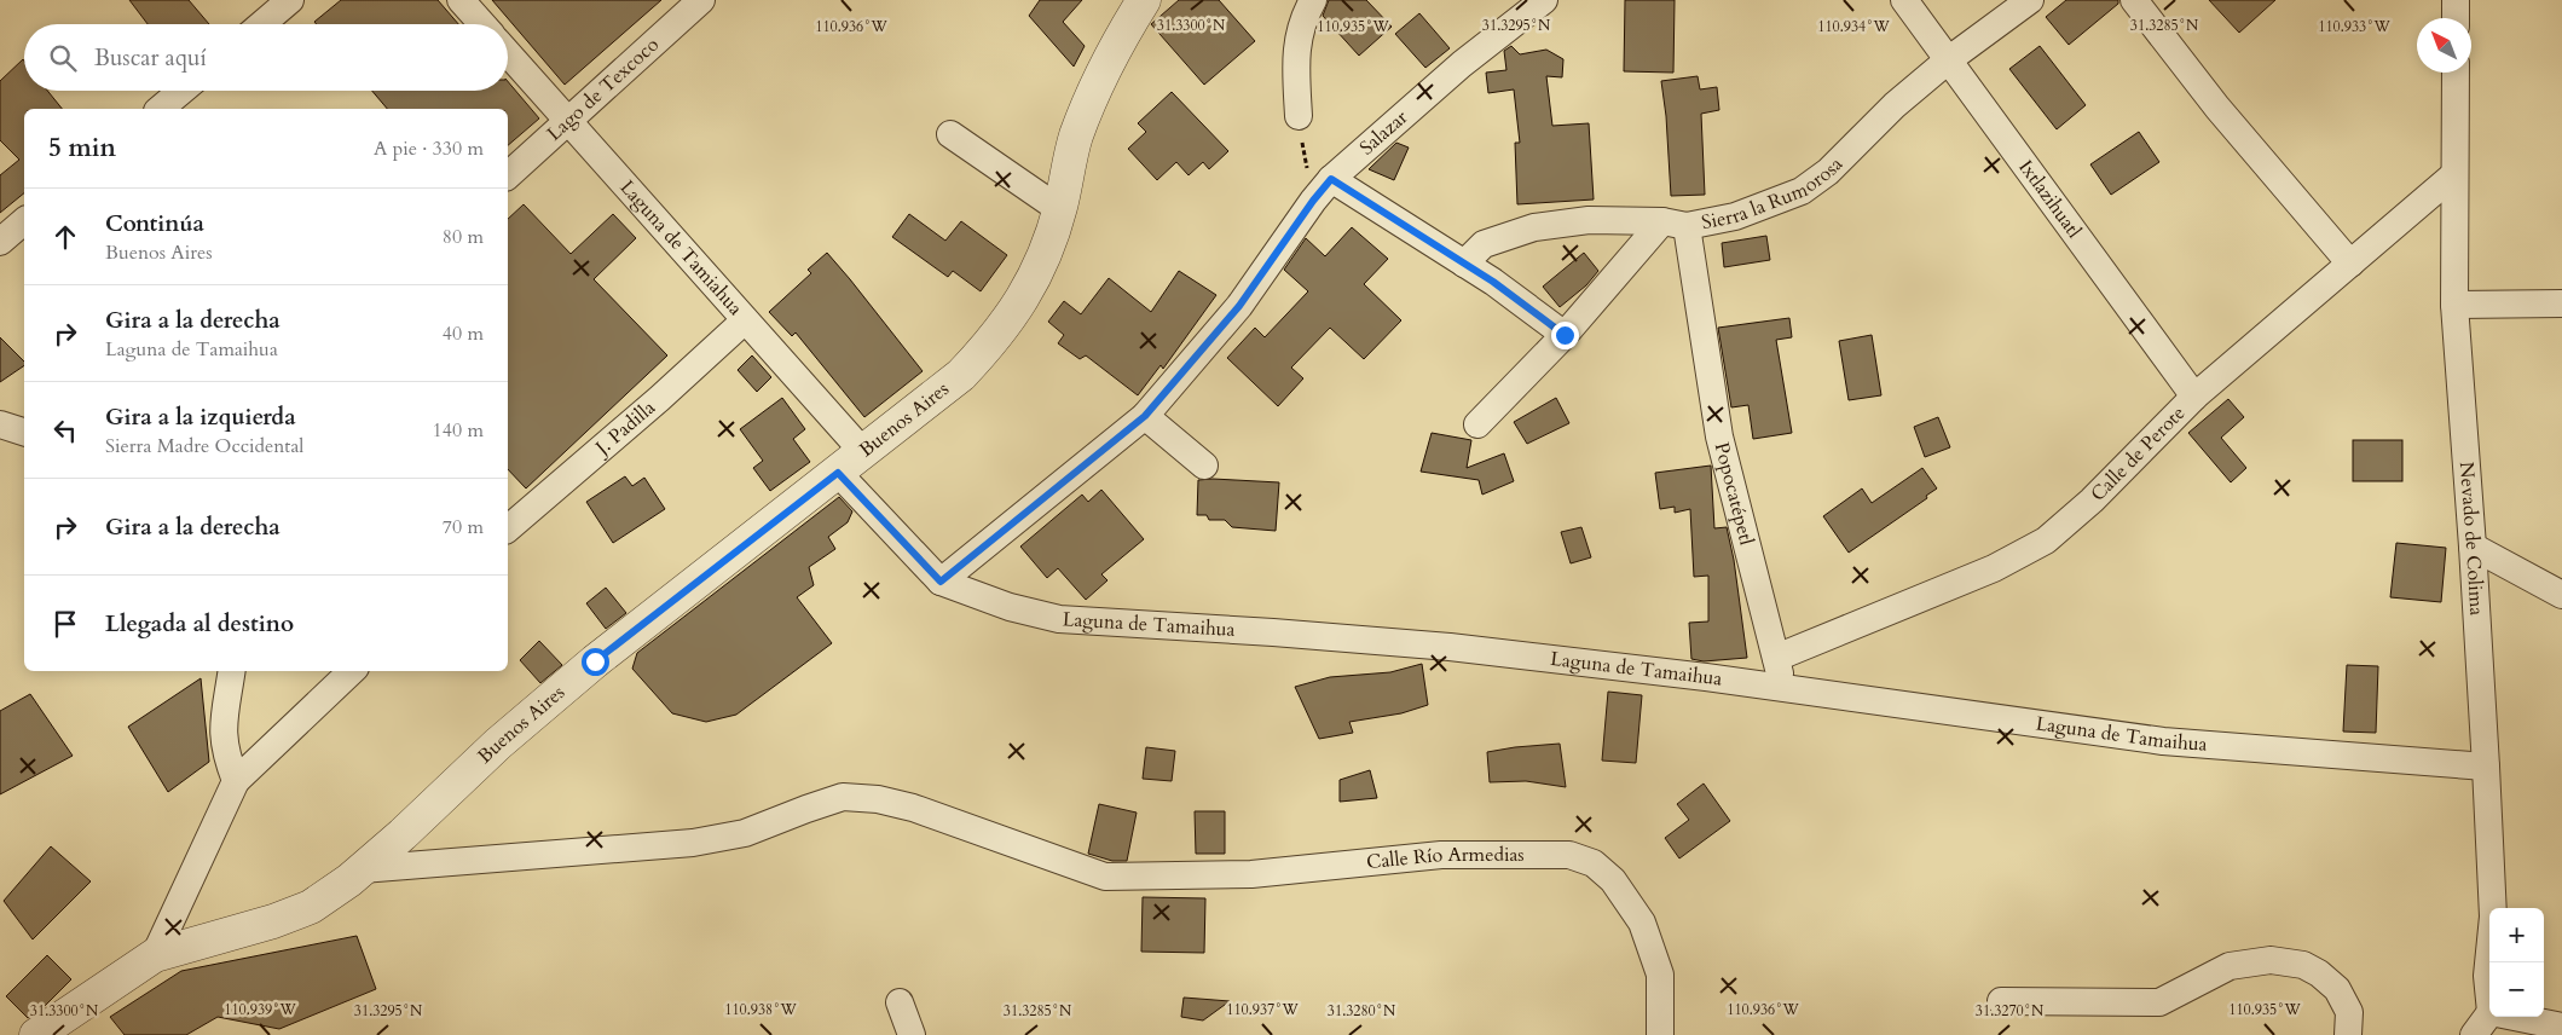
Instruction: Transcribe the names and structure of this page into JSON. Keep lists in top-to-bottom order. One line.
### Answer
{"streets":{"street":["Lago de Texcoco","Salazar","Sierra la Rumorosa","Ixtlazihuatl","Laguna de Tamiahua","Buenos Aires","J. Padilla","Calle de Perote","Popocatépetl","Nevado de Colima","Laguna de Tamaihua","Calle Río Armedias"]},"crossings":[["Lago de Texcoco","Laguna de Tamiahua"],["Salazar","Laguna de Tamaihua"],["Sierra la Rumorosa","Ixtlazihuatl"],["Sierra la Rumorosa","Popocatépetl"],["Ixtlazihuatl","Calle de Perote"],["Laguna de Tamiahua","Buenos Aires"],["Laguna de Tamiahua","J. Padilla"],["Buenos Aires","Laguna de Tamaihua"],["Buenos Aires","Calle Río Armedias"],["Calle de Perote","Popocatépetl"],["Calle de Perote","Nevado de Colima"],["Popocatépetl","Laguna de Tamaihua"],["Nevado de Colima","Laguna de Tamaihua"]],"north":"top left","page":{"search":"Buscar aquí","heading":["5 min","A pie · 330 m"],"list":[["Continúa","Buenos Aires","80 m"],["Gira a la derecha","Laguna de Tamaihua","40 m"],["Gira a la izquierda","Sierra Madre Occidental","140 m"],["Gira a la derecha","70 m"],"Llegada al destino"],"map_buttons":["+","−"]},"coordinates":["31.3285°N","31.3300°N","31.3295°N","110.935°W","110.934°W","110.936°W","110.933°W","110.939°W","110.938°W","110.937°W","31.3280°N","31.3270°N"]}
